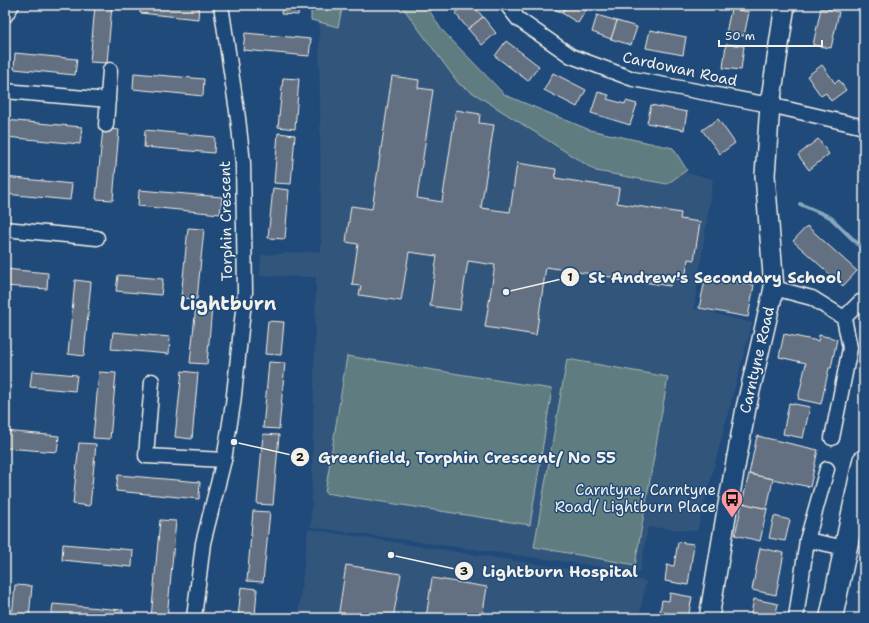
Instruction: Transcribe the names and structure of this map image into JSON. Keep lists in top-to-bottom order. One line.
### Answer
{"streets":{"street":["Cardowan Road","Torphin Crescent","Carntyne Road"]},"crossings":[["Cardowan Road","Carntyne Road"]],"districts":["Lightburn"],"places":{"other":["St Andrew's Secondary School","Greenfield, Torphin Crescent/ No 55","Lightburn Hospital"],"bus stop":["Carntyne, Carntyne Road/ Lightburn Place"]},"scale_bar":"50 m"}
